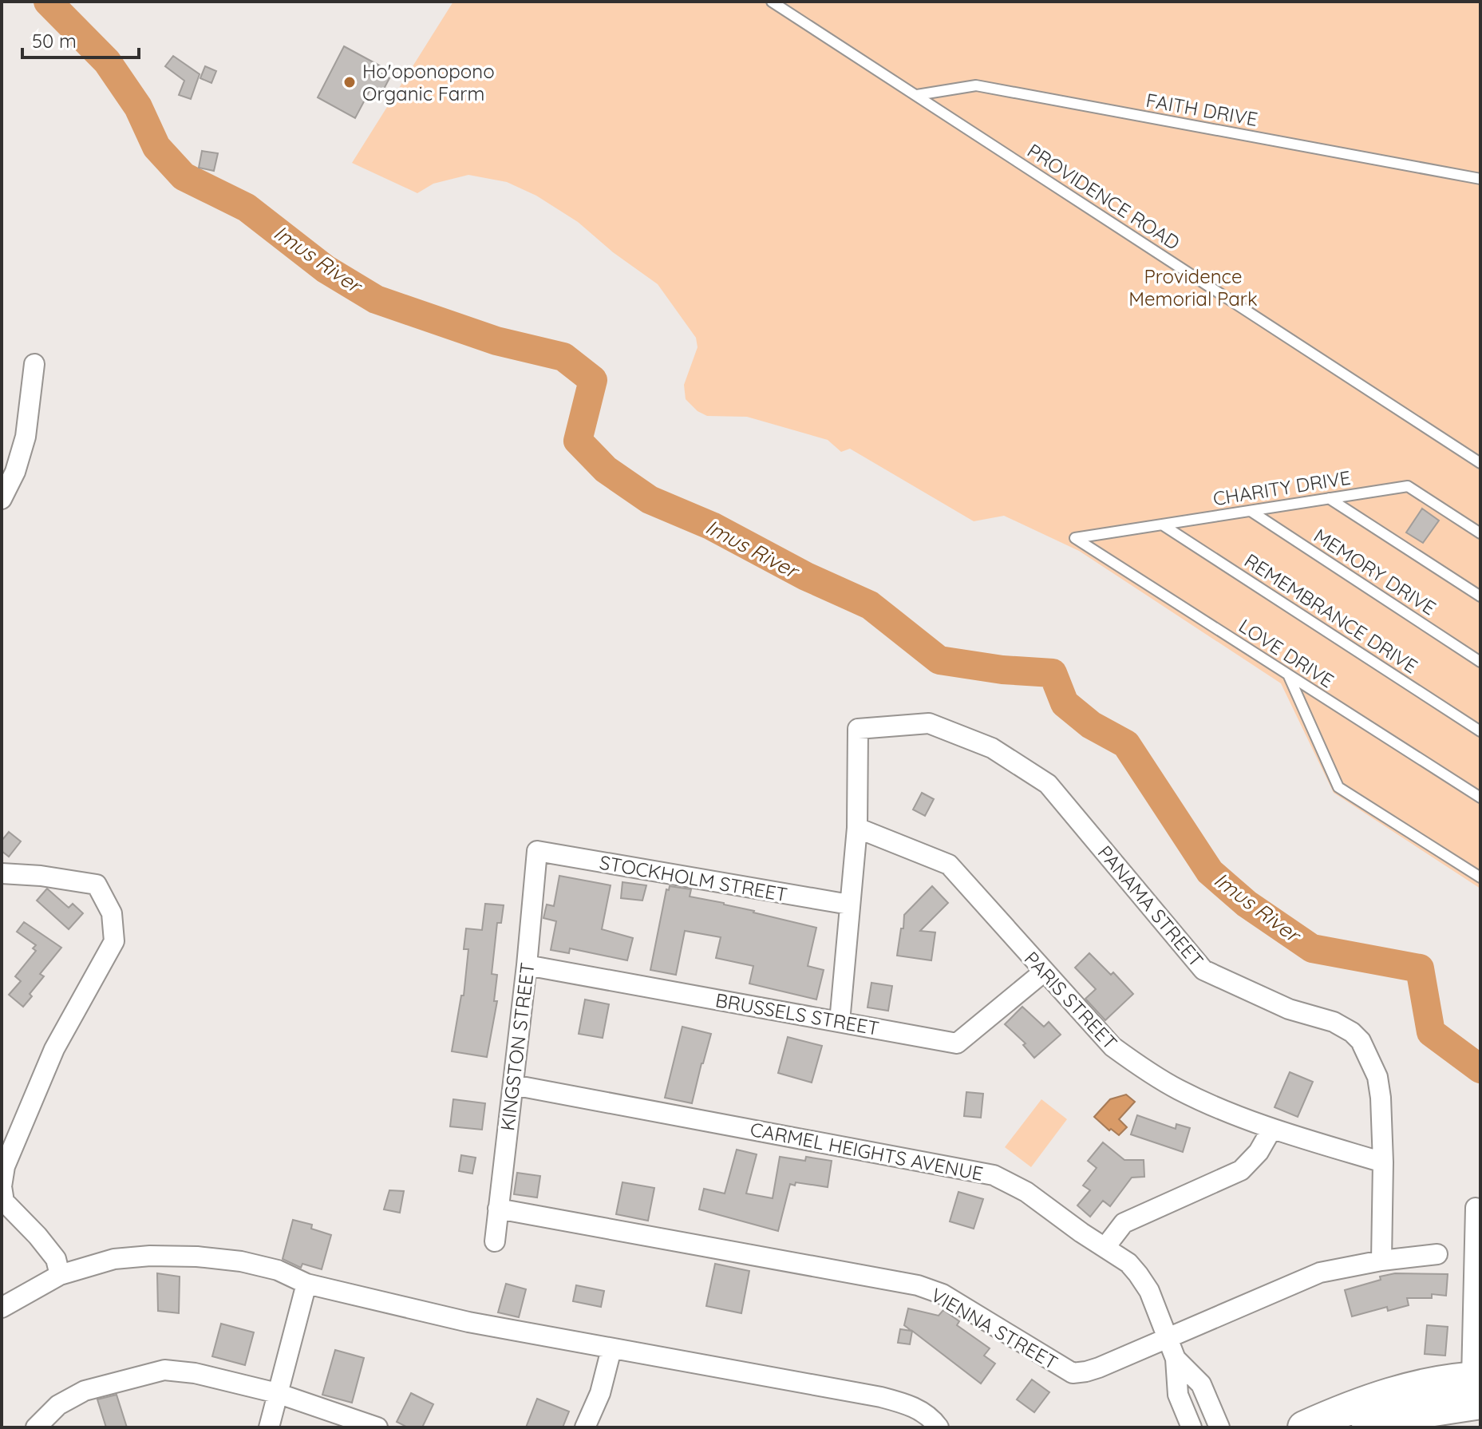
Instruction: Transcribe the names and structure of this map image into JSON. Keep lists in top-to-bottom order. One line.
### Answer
{"streets":{"street":["STOCKHOLM STREET","PANAMA STREET","PARIS STREET","BRUSSELS STREET","KINGSTON STREET","CARMEL HEIGHTS AVENUE","VIENNA STREET"],"lane":["FAITH DRIVE","PROVIDENCE ROAD","CHARITY DRIVE","MEMORY DRIVE","REMEMBRANCE DRIVE","LOVE DRIVE"]},"crossings":[["FAITH DRIVE","PROVIDENCE ROAD"],["CHARITY DRIVE","MEMORY DRIVE"],["CHARITY DRIVE","REMEMBRANCE DRIVE"],["CHARITY DRIVE","LOVE DRIVE"],["STOCKHOLM STREET","KINGSTON STREET"],["PANAMA STREET","PARIS STREET"],["PANAMA STREET","VIENNA STREET"],["PARIS STREET","BRUSSELS STREET"],["BRUSSELS STREET","KINGSTON STREET"],["KINGSTON STREET","CARMEL HEIGHTS AVENUE"],["KINGSTON STREET","VIENNA STREET"],["CARMEL HEIGHTS AVENUE","VIENNA STREET"]],"water":["Imus River"],"parks":["Providence Memorial Park"],"places":["Ho'oponopono Organic Farm"],"scale_bar":"50 m"}
